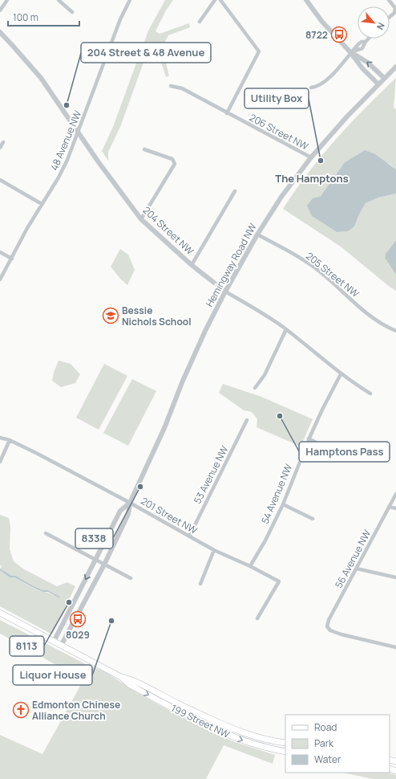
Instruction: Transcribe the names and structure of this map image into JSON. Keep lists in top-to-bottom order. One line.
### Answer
{"streets":{"main road":["199 Street NW"],"street":["206 Street NW","48 Avenue NW","204 Street NW","Hemingway Road NW","205 Street NW","53 Avenue NW","54 Avenue NW","201 Street NW","56 Avenue NW"]},"crossings":[["206 Street NW","Hemingway Road NW"],["48 Avenue NW","204 Street NW"],["204 Street NW","Hemingway Road NW"],["204 Street NW","54 Avenue NW"],["Hemingway Road NW","205 Street NW"],["Hemingway Road NW","201 Street NW"],["Hemingway Road NW","199 Street NW"],["53 Avenue NW","201 Street NW"],["54 Avenue NW","201 Street NW"]],"districts":["The Hamptons"],"places":{"bus stop":["8722","8029"],"other":["204 Street & 48 Avenue","Utility Box","Hamptons Pass","8338","8113","Liquor House"],"school or university":["Bessie Nichols School"],"church":["Edmonton Chinese Alliance Church"]},"legend":["Road","Park","Water"],"scale_bar":"100 m","north":"bottom right"}
